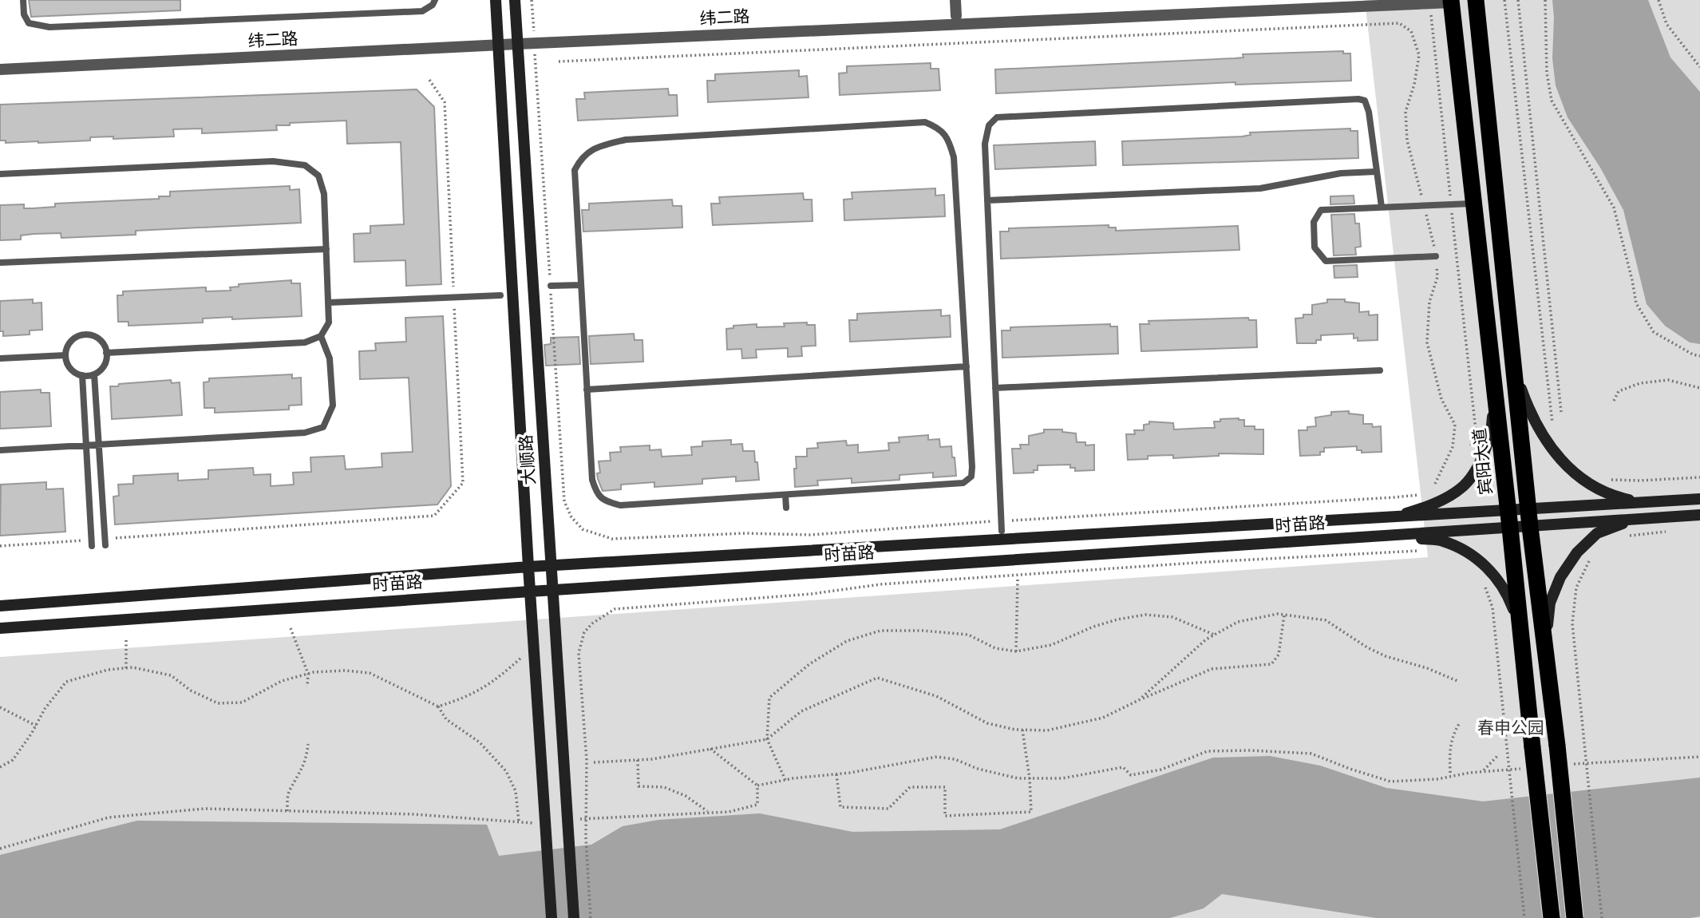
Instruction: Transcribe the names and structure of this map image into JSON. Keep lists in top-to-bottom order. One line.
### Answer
{"streets":{"highway":["宾阳大道"],"street":["纬二路","大顺路","时苗路"]},"crossings":[["纬二路","大顺路"],["纬二路","宾阳大道"],["大顺路","时苗路"],["宾阳大道","时苗路"]],"parks":["春申公园"]}
